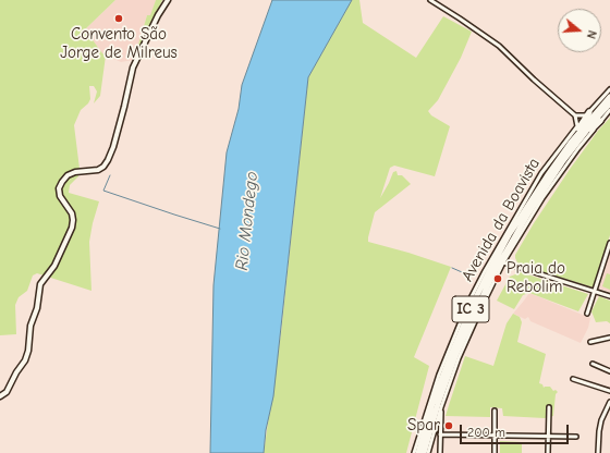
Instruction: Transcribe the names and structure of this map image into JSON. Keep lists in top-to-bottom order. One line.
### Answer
{"streets":{"highway":["Avenida da Boavista","IC 3"]},"water":["Rio Mondego"],"places":["Convento São Jorge de Milreus","Praia do Rebolim","Spar"],"scale_bar":"200 m","north":"right"}
